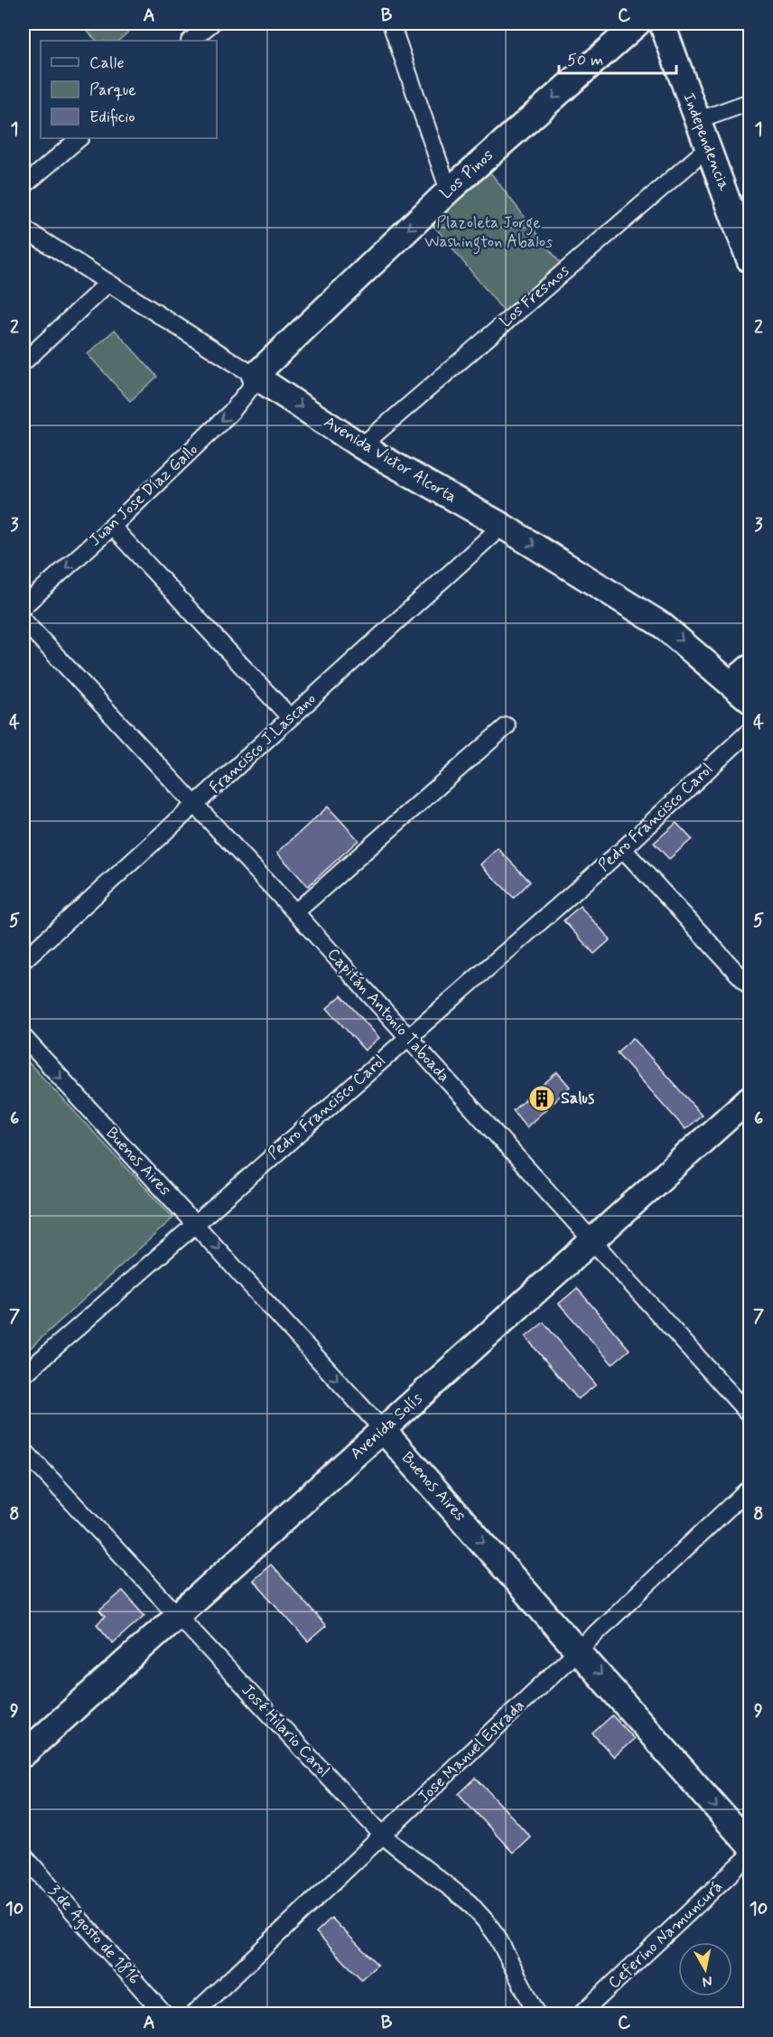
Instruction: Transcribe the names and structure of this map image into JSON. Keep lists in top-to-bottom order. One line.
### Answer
{"streets":{"main road":["Independencia","Los Pinos","Avenida Victor Alcorta","Buenos Aires","Avenida Solís"],"street":["Los Fresnos","Juan Jose Díaz Gallo","Francisco J.Lascano","Pedro Francisco Carol","Capitán Antonio Taboada","José Hilario Carol","Jose Manuel Estrada","3 de Agosto de 1816","Ceferino Namuncurá"]},"crossings":[["Independencia","Los Fresnos"],["Los Pinos","Avenida Victor Alcorta"],["Los Pinos","Juan Jose Díaz Gallo"],["Los Fresnos","Avenida Victor Alcorta"],["Avenida Victor Alcorta","Juan Jose Díaz Gallo"],["Avenida Victor Alcorta","Francisco J.Lascano"],["Francisco J.Lascano","Capitán Antonio Taboada"],["Pedro Francisco Carol","Capitán Antonio Taboada"],["Pedro Francisco Carol","Buenos Aires"],["Capitán Antonio Taboada","Avenida Solís"],["Buenos Aires","Avenida Solís"],["Buenos Aires","Jose Manuel Estrada"],["Avenida Solís","José Hilario Carol"],["José Hilario Carol","Jose Manuel Estrada"]],"one_way":["Los Pinos","Avenida Victor Alcorta","Juan Jose Díaz Gallo","Buenos Aires"],"parks":["Plazoleta Jorge Washington Abalos"],"places":{"building":["Salus"]},"legend":["Calle","Parque","Edificio"],"scale_bar":"50 m","north":"bottom","grid":{"columns":["A","B","C"],"rows":["1","2","3","4","5","6","7","8","9","10"]}}
